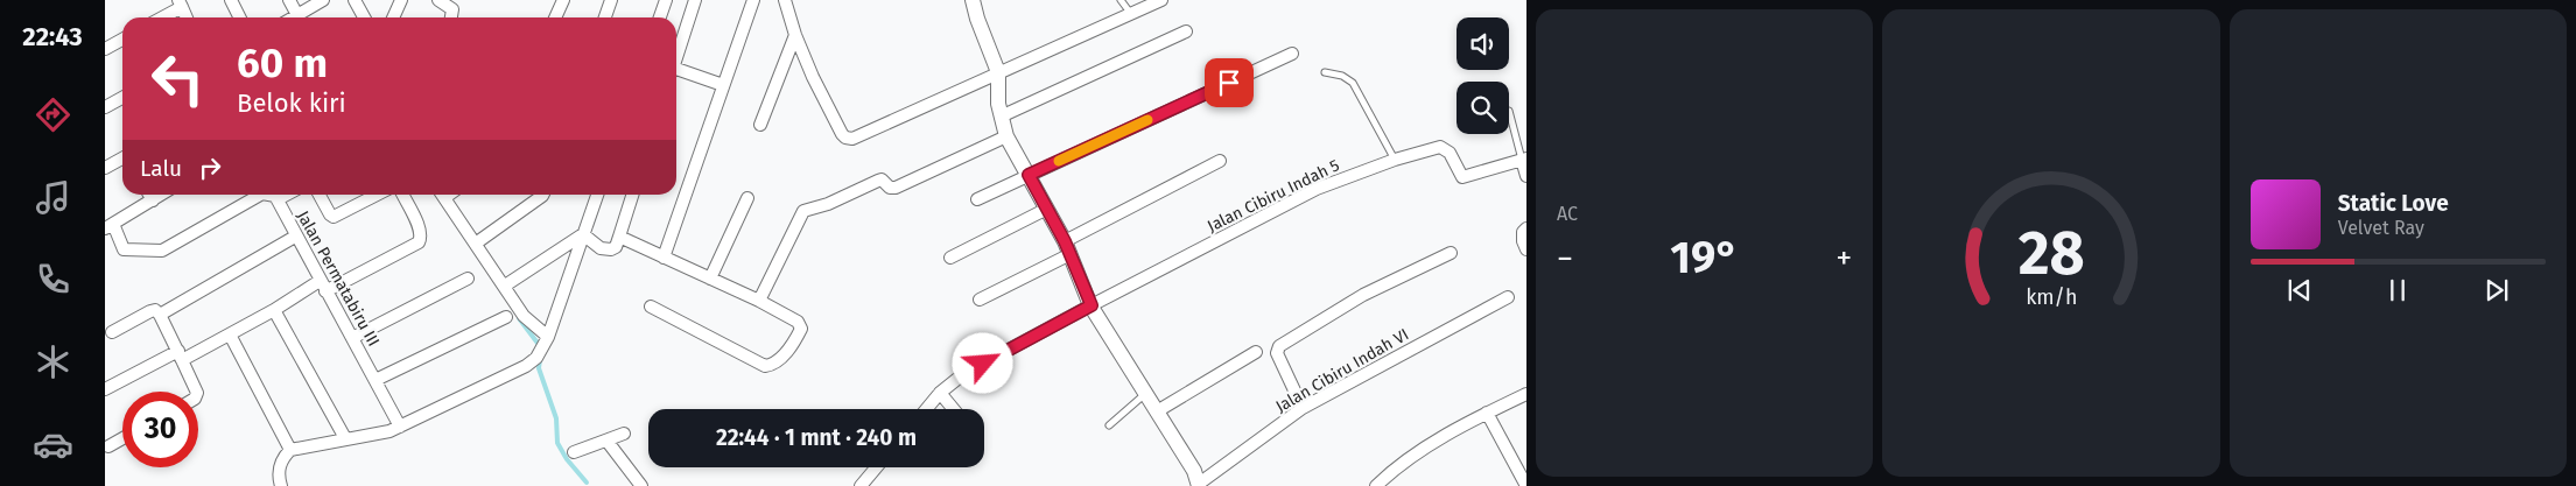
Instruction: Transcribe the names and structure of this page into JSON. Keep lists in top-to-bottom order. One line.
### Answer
{"streets":{"street":["Jalan Cibiru Indah 5","Jalan Permatabiru III","Jalan Cibiru Indah VI"]},"page":{"tabs":"22:43","tile":"AC","turn":["60 m","Belok kiri"],"then":"Lalu","song":["Static Love","Velvet Ray"],"heat":["−","19°","+"],"limit":"30","trip":"22:44 · 1 mnt · 240 m","gauge":["28","km/h"]}}
